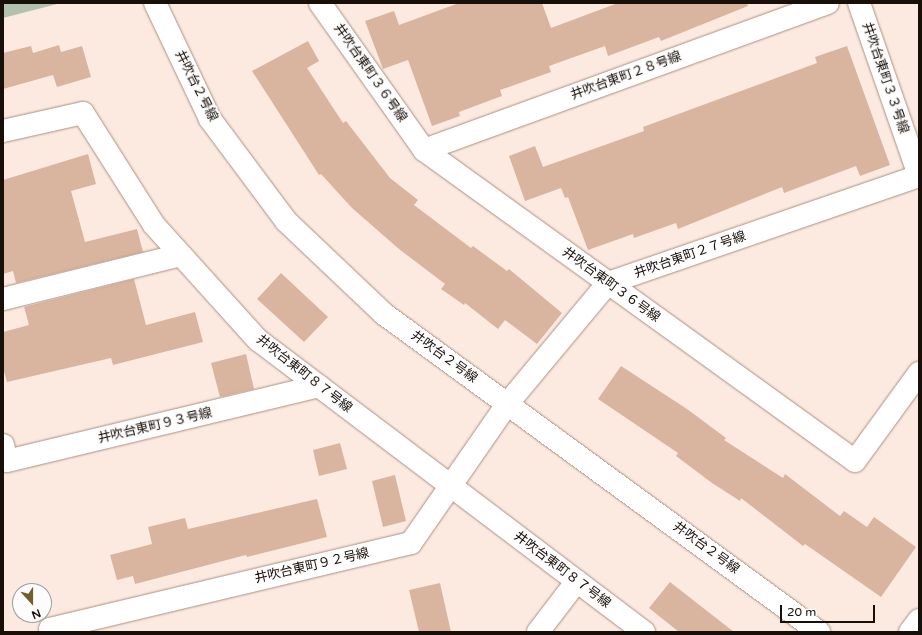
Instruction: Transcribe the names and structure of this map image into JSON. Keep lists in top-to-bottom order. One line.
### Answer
{"streets":{"street":["井吹台東町３６号線","井吹台東町２８号線","井吹台東町３３号線","井吹台２号線","井吹台東町２７号線","井吹台東町８７号線","井吹台東町９３号線","井吹台東町９２号線"]},"crossings":[["井吹台東町３６号線","井吹台東町２８号線"],["井吹台東町３６号線","井吹台東町２７号線"],["井吹台東町３３号線","井吹台東町２７号線"],["井吹台２号線","井吹台東町９２号線"],["井吹台東町８７号線","井吹台東町９３号線"],["井吹台東町８７号線","井吹台東町９２号線"]],"scale_bar":"20 m","north":"bottom"}
